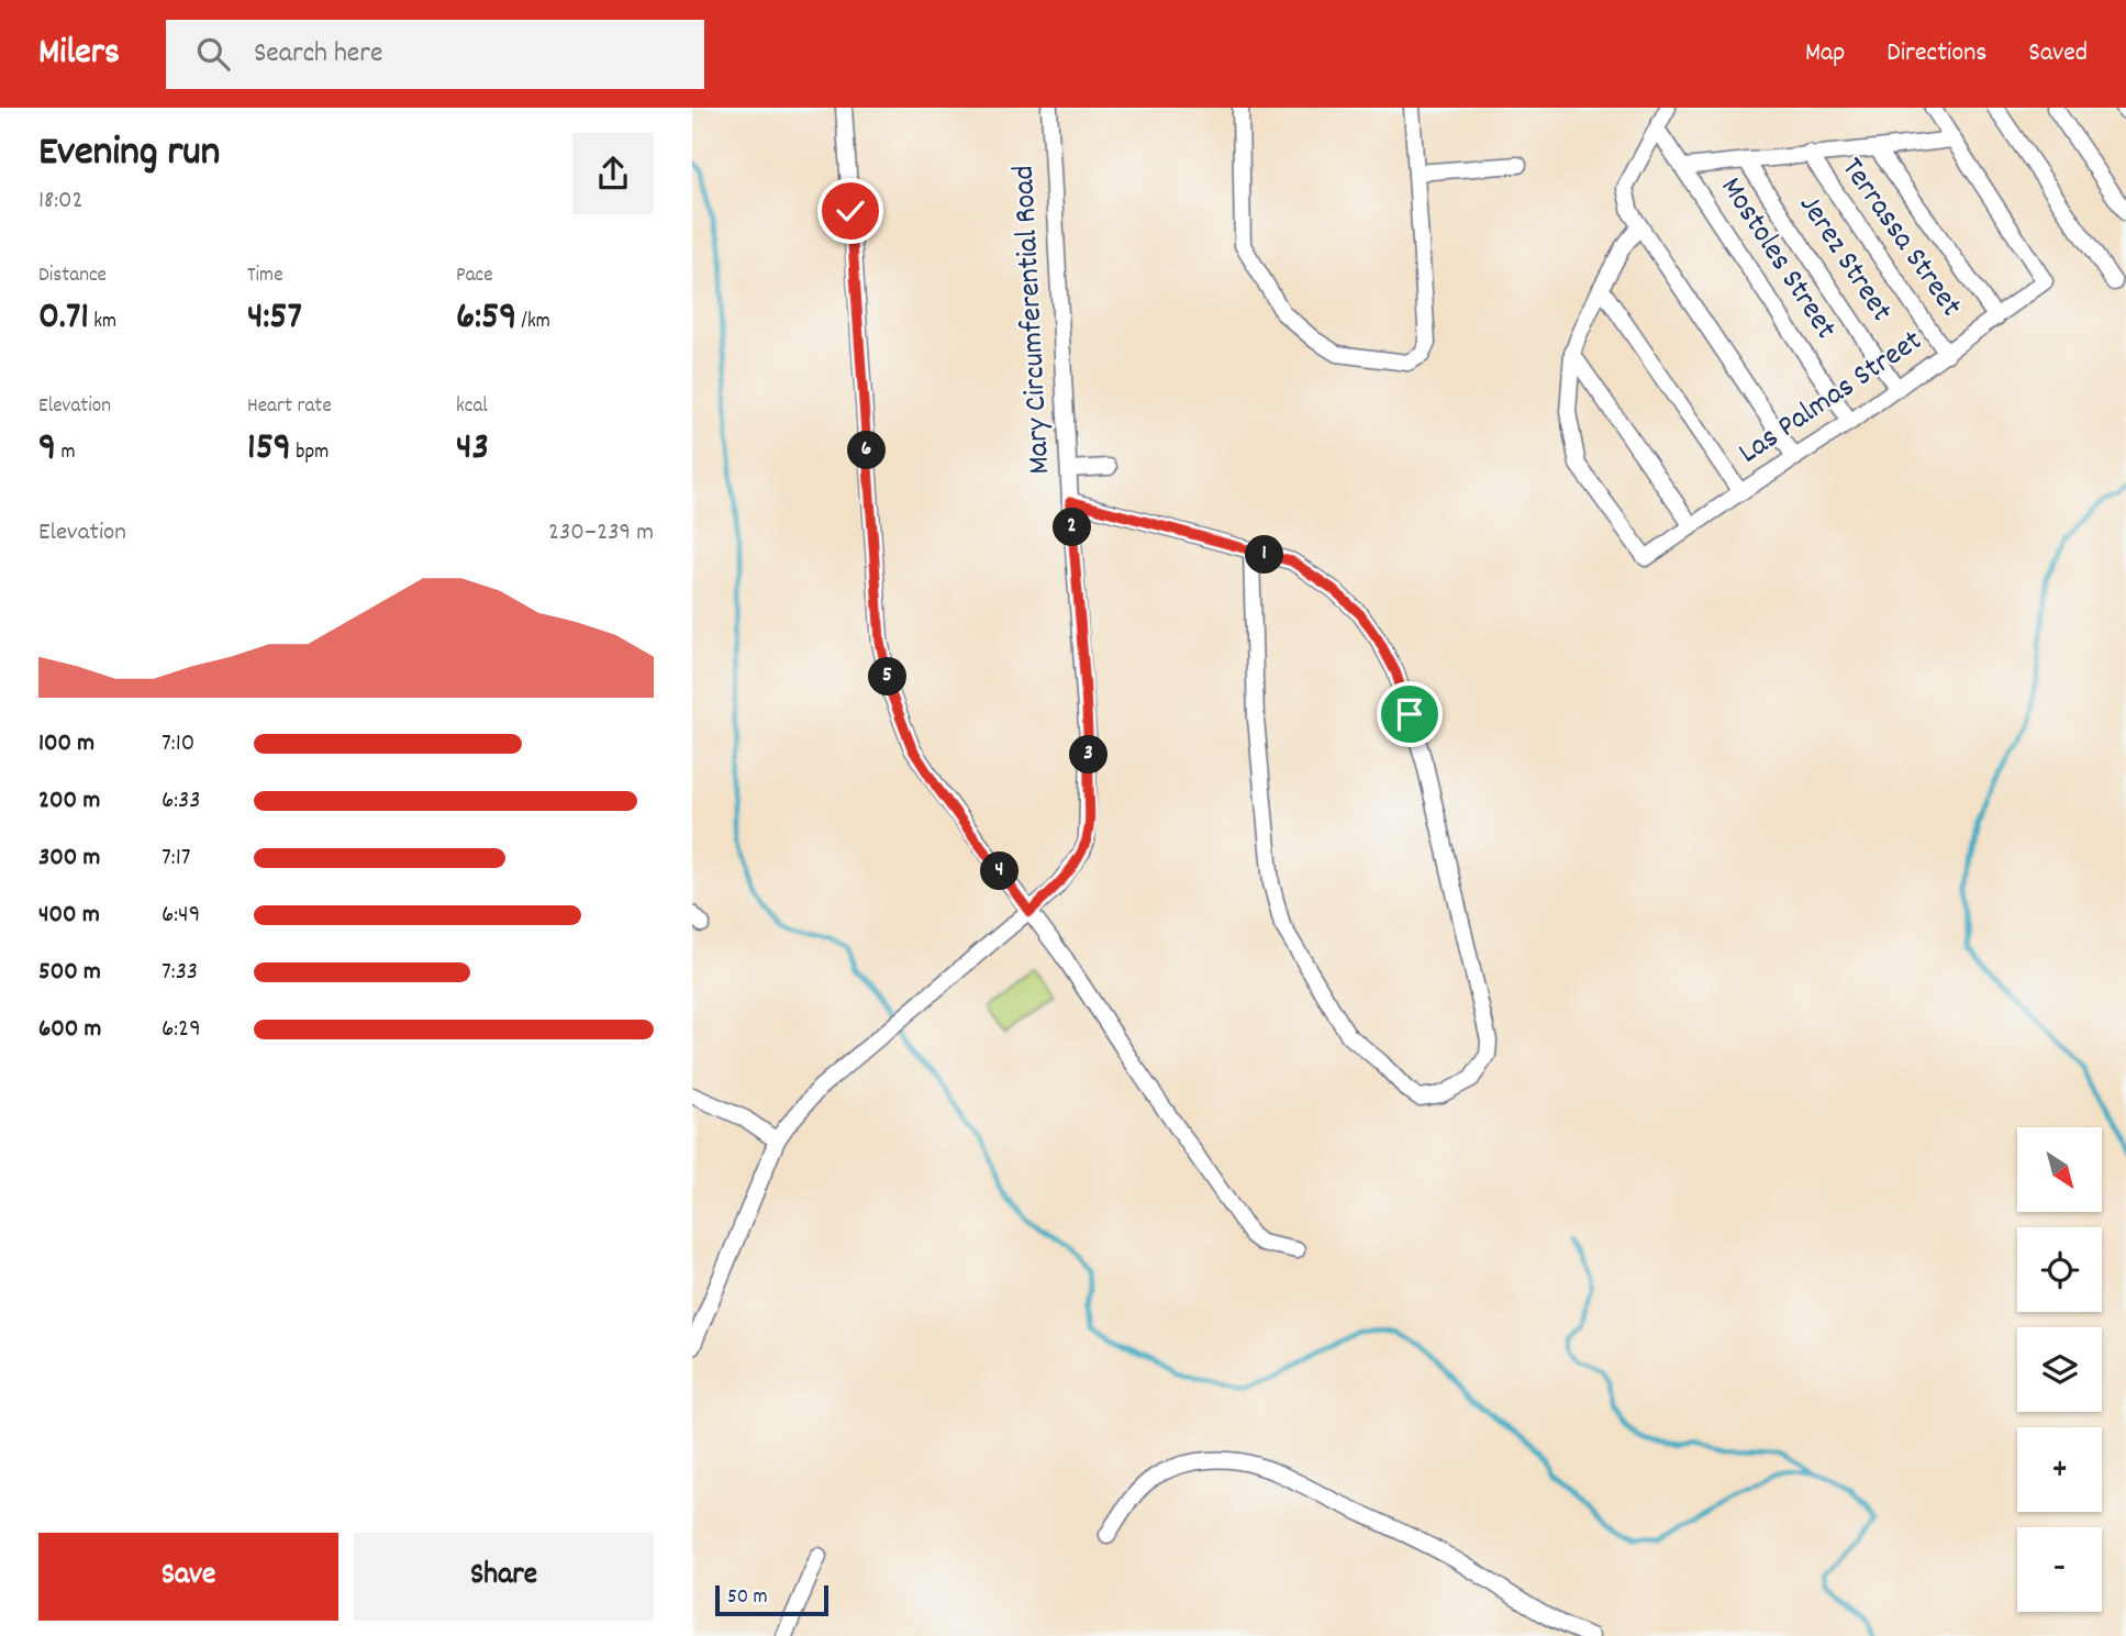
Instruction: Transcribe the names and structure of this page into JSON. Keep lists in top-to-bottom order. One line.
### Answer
{"streets":{"street":["Terrassa Street","Mostoles Street","Jerez Street","Mary Circumferential Road","Las Palmas Street"]},"crossings":[["Terrassa Street","Las Palmas Street"],["Mostoles Street","Las Palmas Street"],["Jerez Street","Las Palmas Street"]],"scale_bar":"50 m","north":"bottom right","page":{"header":"Milers","search":"Search here","nav":["Map","Directions","Saved"],"heading":["Evening run","18:02"],"stats":[["Distance","0.71 km"],["Time","4:57"],["Pace","6:59 /km"],["Elevation","9 m"],["Heart rate","159 bpm"],["kcal","43"]],"pins":["6","2","1","5","3","4"],"chart":["Elevation","230–239 m"],"list":[{"name":"100 m","note":"7:10"},{"name":"200 m","note":"6:33"},{"name":"300 m","note":"7:17"},{"name":"400 m","note":"6:49"},{"name":"500 m","note":"7:33"},{"name":"600 m","note":"6:29"}],"map_buttons":["+","−"],"buttons":["Save","Share"],"scale":"50 m"}}
